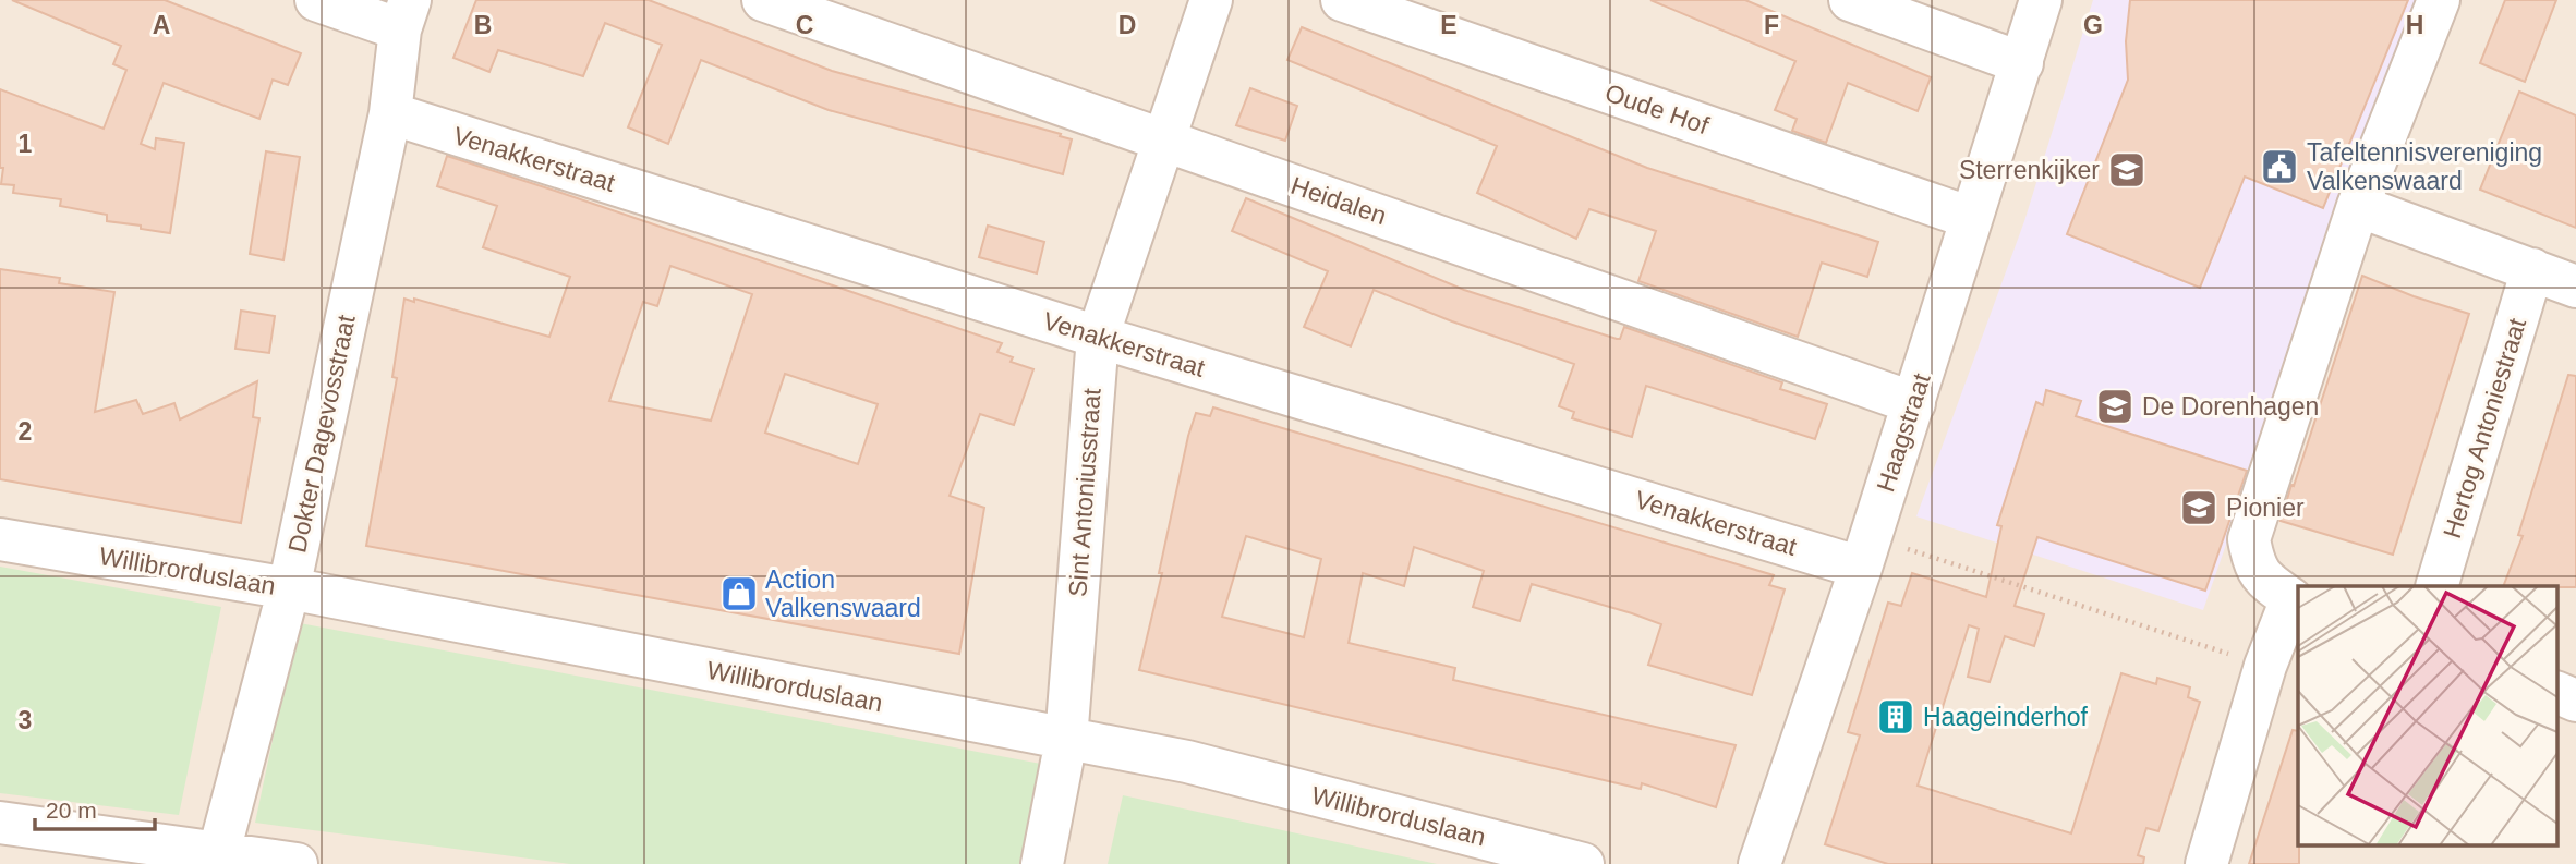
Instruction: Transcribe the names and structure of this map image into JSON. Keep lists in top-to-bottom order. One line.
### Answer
{"streets":{"street":["Oude Hof","Venakkerstraat","Heidalen","Hertog Antoniestraat","Haagstraat","Dokter Dagevosstraat","Sint Antoniusstraat","Willibrorduslaan"]},"crossings":[["Oude Hof","Haagstraat"],["Venakkerstraat","Haagstraat"],["Venakkerstraat","Dokter Dagevosstraat"],["Venakkerstraat","Sint Antoniusstraat"],["Heidalen","Haagstraat"],["Heidalen","Sint Antoniusstraat"],["Dokter Dagevosstraat","Willibrorduslaan"],["Sint Antoniusstraat","Willibrorduslaan"]],"places":{"public building":["Tafeltennisvereniging Valkenswaard"],"school or university":["Sterrenkijker","De Dorenhagen","Pionier"],"shop":["Action Valkenswaard"],"building":["Haageinderhof"]},"scale_bar":"20 m","grid":{"columns":["A","B","C","D","E","F","G","H"],"rows":["1","2","3"]}}
